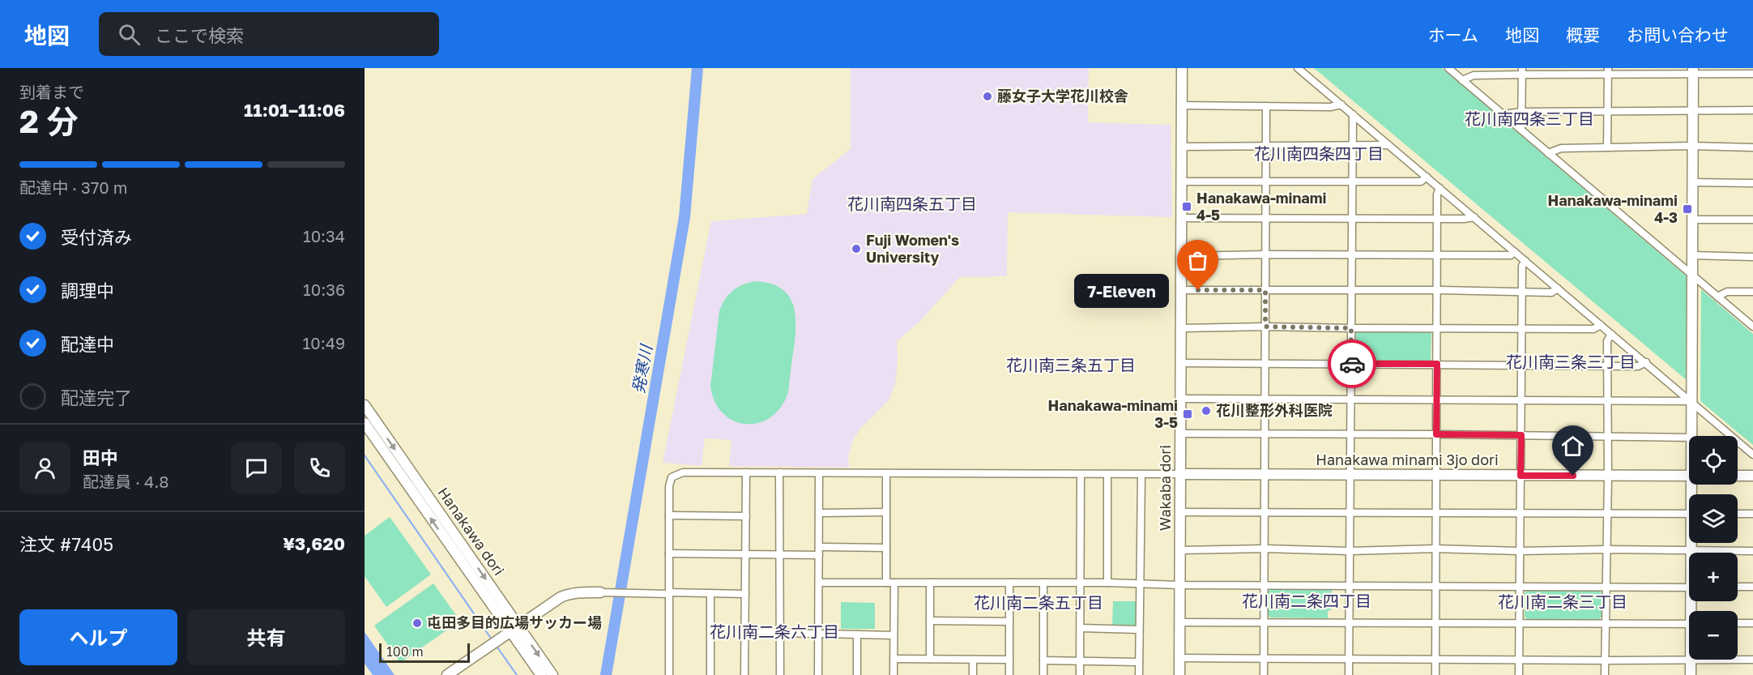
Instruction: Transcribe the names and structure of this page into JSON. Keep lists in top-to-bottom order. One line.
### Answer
{"streets":{"street":["Hanakawa minami 3jo dori","Wakaba dori","Hanakawa dori"]},"crossings":[["Hanakawa minami 3jo dori","Wakaba dori"]],"districts":["花川南四条三丁目","花川南四条四丁目","花川南四条五丁目","花川南三条三丁目","花川南三条五丁目","花川南二条四丁目","花川南二条三丁目","花川南二条五丁目","花川南二条六丁目"],"water":["発寒川"],"places":{"other":["藤女子大学花川校舎","Fuji Women's University","7-Eleven","花川整形外科医院","屯田多目的広場サッカー場"],"transit":["Hanakawa-minami 4-5","Hanakawa-minami 4-3","Hanakawa-minami 3-5"]},"scale_bar":"100 m","page":{"header":"地図","search":"ここで検索","nav":["ホーム","地図","概要","お問い合わせ"],"heading":["2 分","到着まで","11:01–11:06"],"panel":["田中","配達員 · 4.8","注文 #7405","¥3,620"],"bar":"配達中 · 370 m","list":[["受付済み","10:34"],["調理中","10:36"],["配達中","10:49"],"配達完了"],"bubble":"7-Eleven","map_buttons":["+","−"],"buttons":["ヘルプ","共有"],"scale":"100 m"}}
